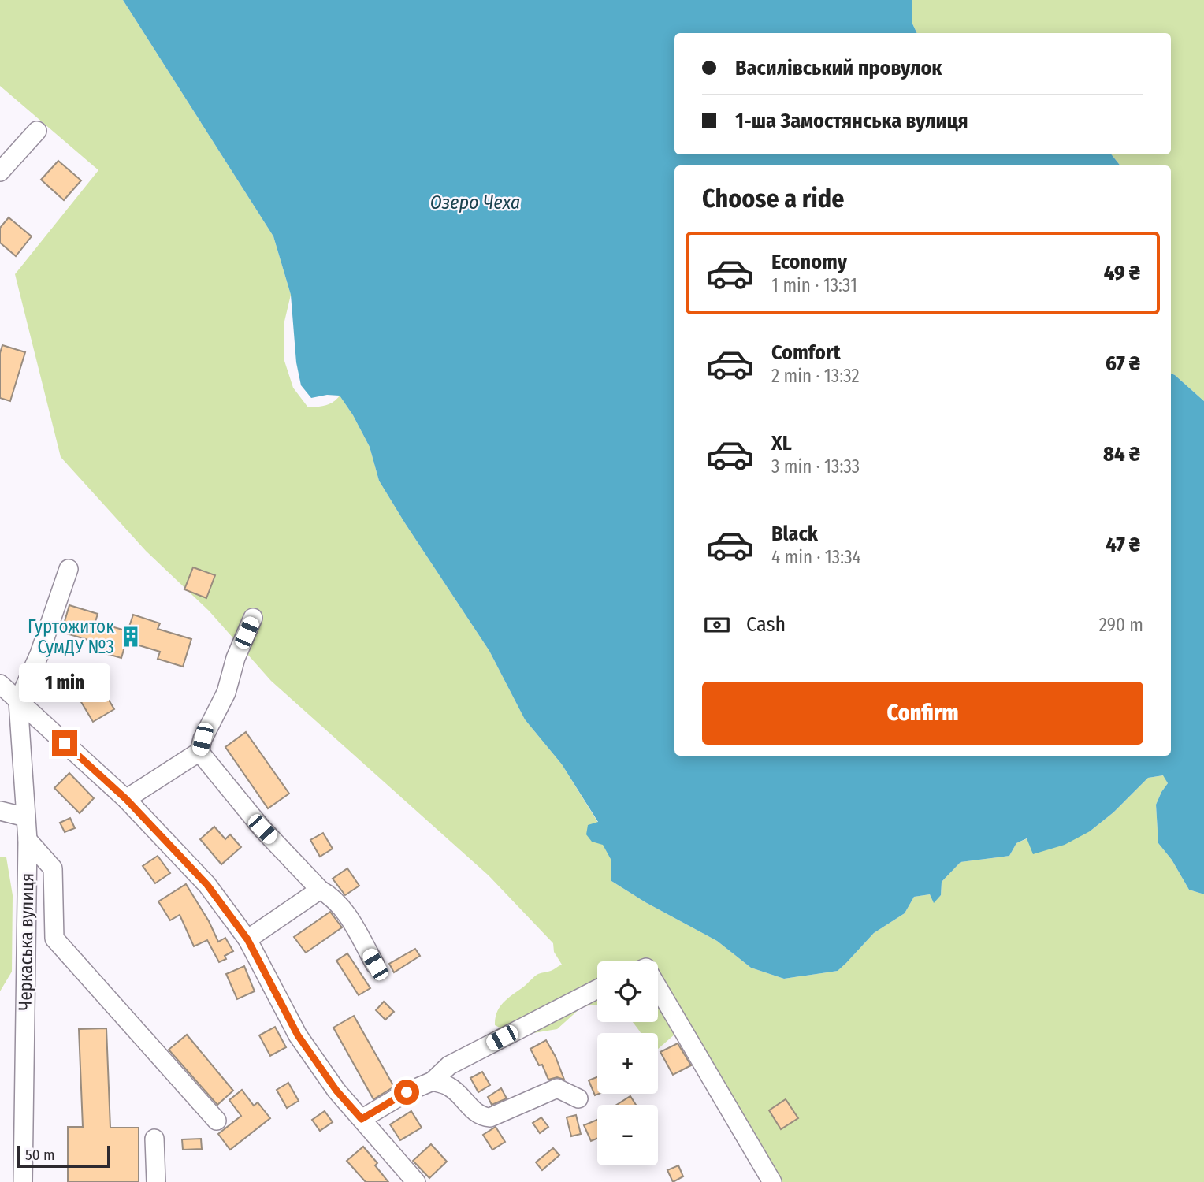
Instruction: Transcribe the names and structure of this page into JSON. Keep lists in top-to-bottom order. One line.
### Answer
{"streets":{"street":["Черкаська вулиця"]},"water":["Озеро Чеха"],"places":{"building":["Гуртожиток СумДУ №3"]},"scale_bar":"50 m","page":{"banner":["Василівський провулок","1-ша Замостянська вулиця"],"heading":"Choose a ride","list":[{"name":"Economy","note":"1 min · 13:31","value":"49 ₴"},{"name":"Comfort","note":"2 min · 13:32","value":"67 ₴"},{"name":"XL","note":"3 min · 13:33","value":"84 ₴"},{"name":"Black","note":"4 min · 13:34","value":"47 ₴"}],"pay":["Cash","290 m"],"bubble":"1 min","buttons":"Confirm","map_buttons":["+","−"],"scale":"50 m"}}
